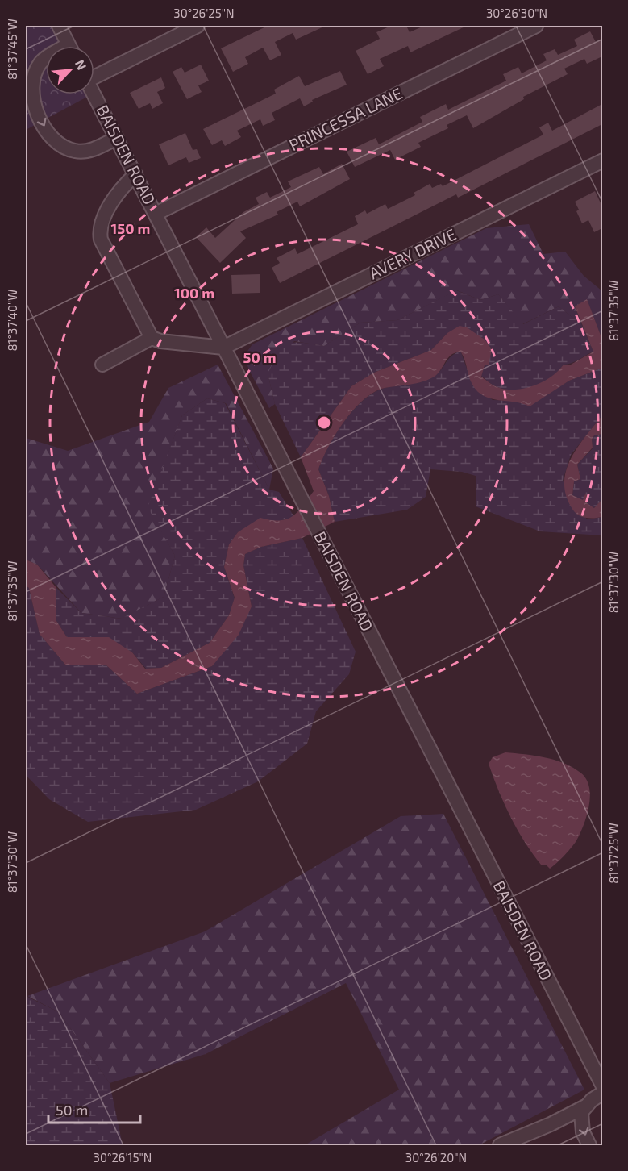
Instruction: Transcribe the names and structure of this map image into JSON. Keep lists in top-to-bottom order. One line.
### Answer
{"streets":{"street":["PRINCESSA LANE","BAISDEN ROAD","AVERY DRIVE"]},"crossings":[["PRINCESSA LANE","BAISDEN ROAD"],["BAISDEN ROAD","AVERY DRIVE"]],"scale_bar":"50 m","north":"top right","coordinates":["30°26'25\"N","30°26'30\"N","81°37'45\"W","81°37'35\"W","81°37'40\"W","81°37'30\"W","81°37'25\"W","30°26'15\"N","30°26'20\"N"],"rings":["150 m","100 m","50 m"]}
